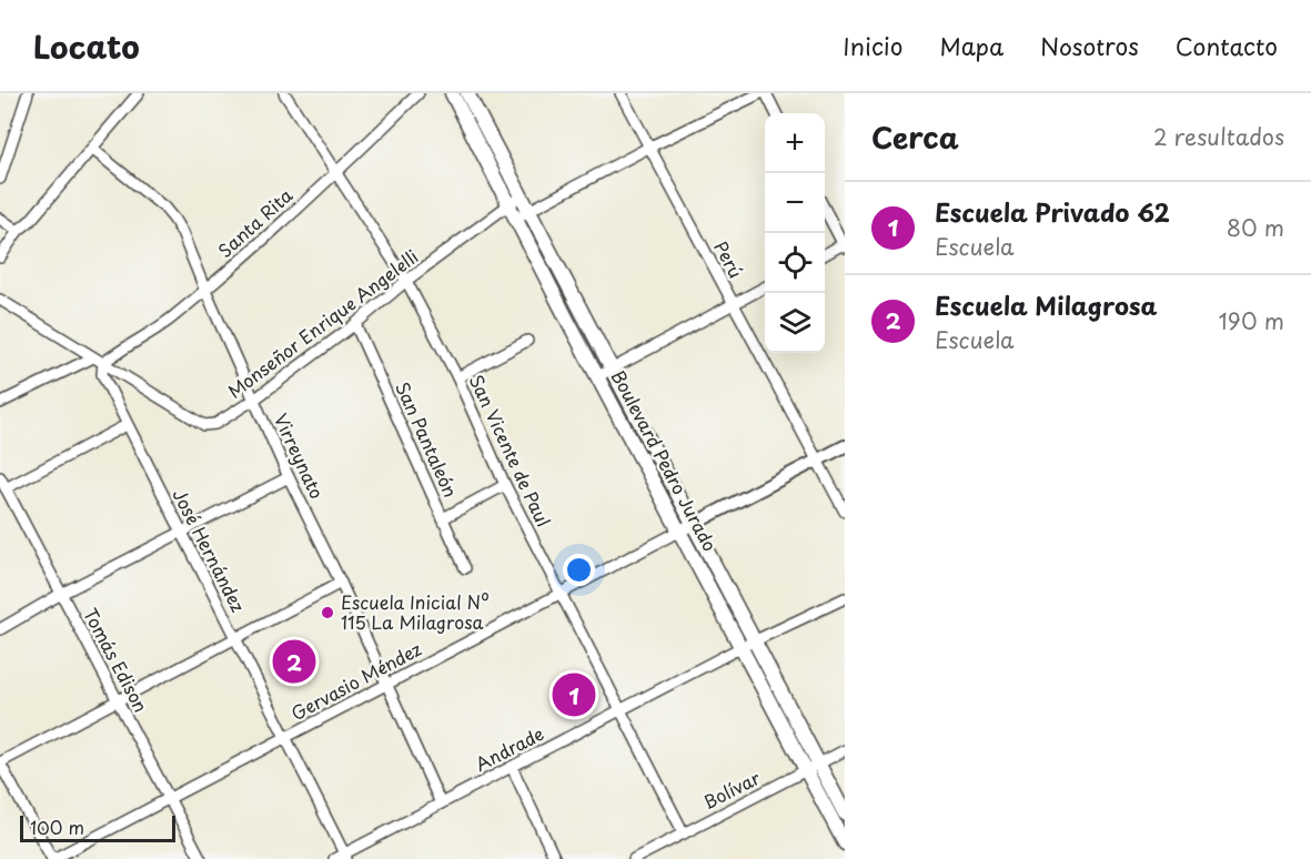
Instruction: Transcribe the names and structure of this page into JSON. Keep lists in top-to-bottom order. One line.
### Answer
{"streets":{"main road":["Boulevard Pedro Jurado"],"street":["Santa Rita","Perú","Monseñor Enrique Angelelli","San Pantaleón","San Vicente de Paul","Virreynato","José Hernández","Tomás Edison","Gervasio Méndez","Andrade","Bolívar"]},"crossings":[["Santa Rita","Monseñor Enrique Angelelli"],["Santa Rita","San Vicente de Paul"],["Santa Rita","Virreynato"],["Santa Rita","José Hernández"],["Perú","Gervasio Méndez"],["Monseñor Enrique Angelelli","San Pantaleón"],["Monseñor Enrique Angelelli","San Vicente de Paul"],["Monseñor Enrique Angelelli","Virreynato"],["Monseñor Enrique Angelelli","Boulevard Pedro Jurado"],["Monseñor Enrique Angelelli","José Hernández"],["San Vicente de Paul","Gervasio Méndez"],["San Vicente de Paul","Andrade"],["San Vicente de Paul","Bolívar"],["Virreynato","Gervasio Méndez"],["Virreynato","Andrade"],["Boulevard Pedro Jurado","Gervasio Méndez"],["Boulevard Pedro Jurado","Andrade"],["Boulevard Pedro Jurado","Bolívar"],["José Hernández","Gervasio Méndez"],["José Hernández","Andrade"],["Tomás Edison","Gervasio Méndez"]],"places":["Escuela Inicial Nº 115 La Milagrosa"],"scale_bar":"100 m","page":{"header":"Locato","nav":["Inicio","Mapa","Nosotros","Contacto"],"heading":["Cerca","2 resultados"],"map_buttons":["+","−"],"list":[{"mark":"1","name":"Escuela Privado 62","note":"Escuela","value":"80 m"},{"mark":"2","name":"Escuela Milagrosa","note":"Escuela","value":"190 m"}],"pins":["2","1"],"scale":"100 m"}}
